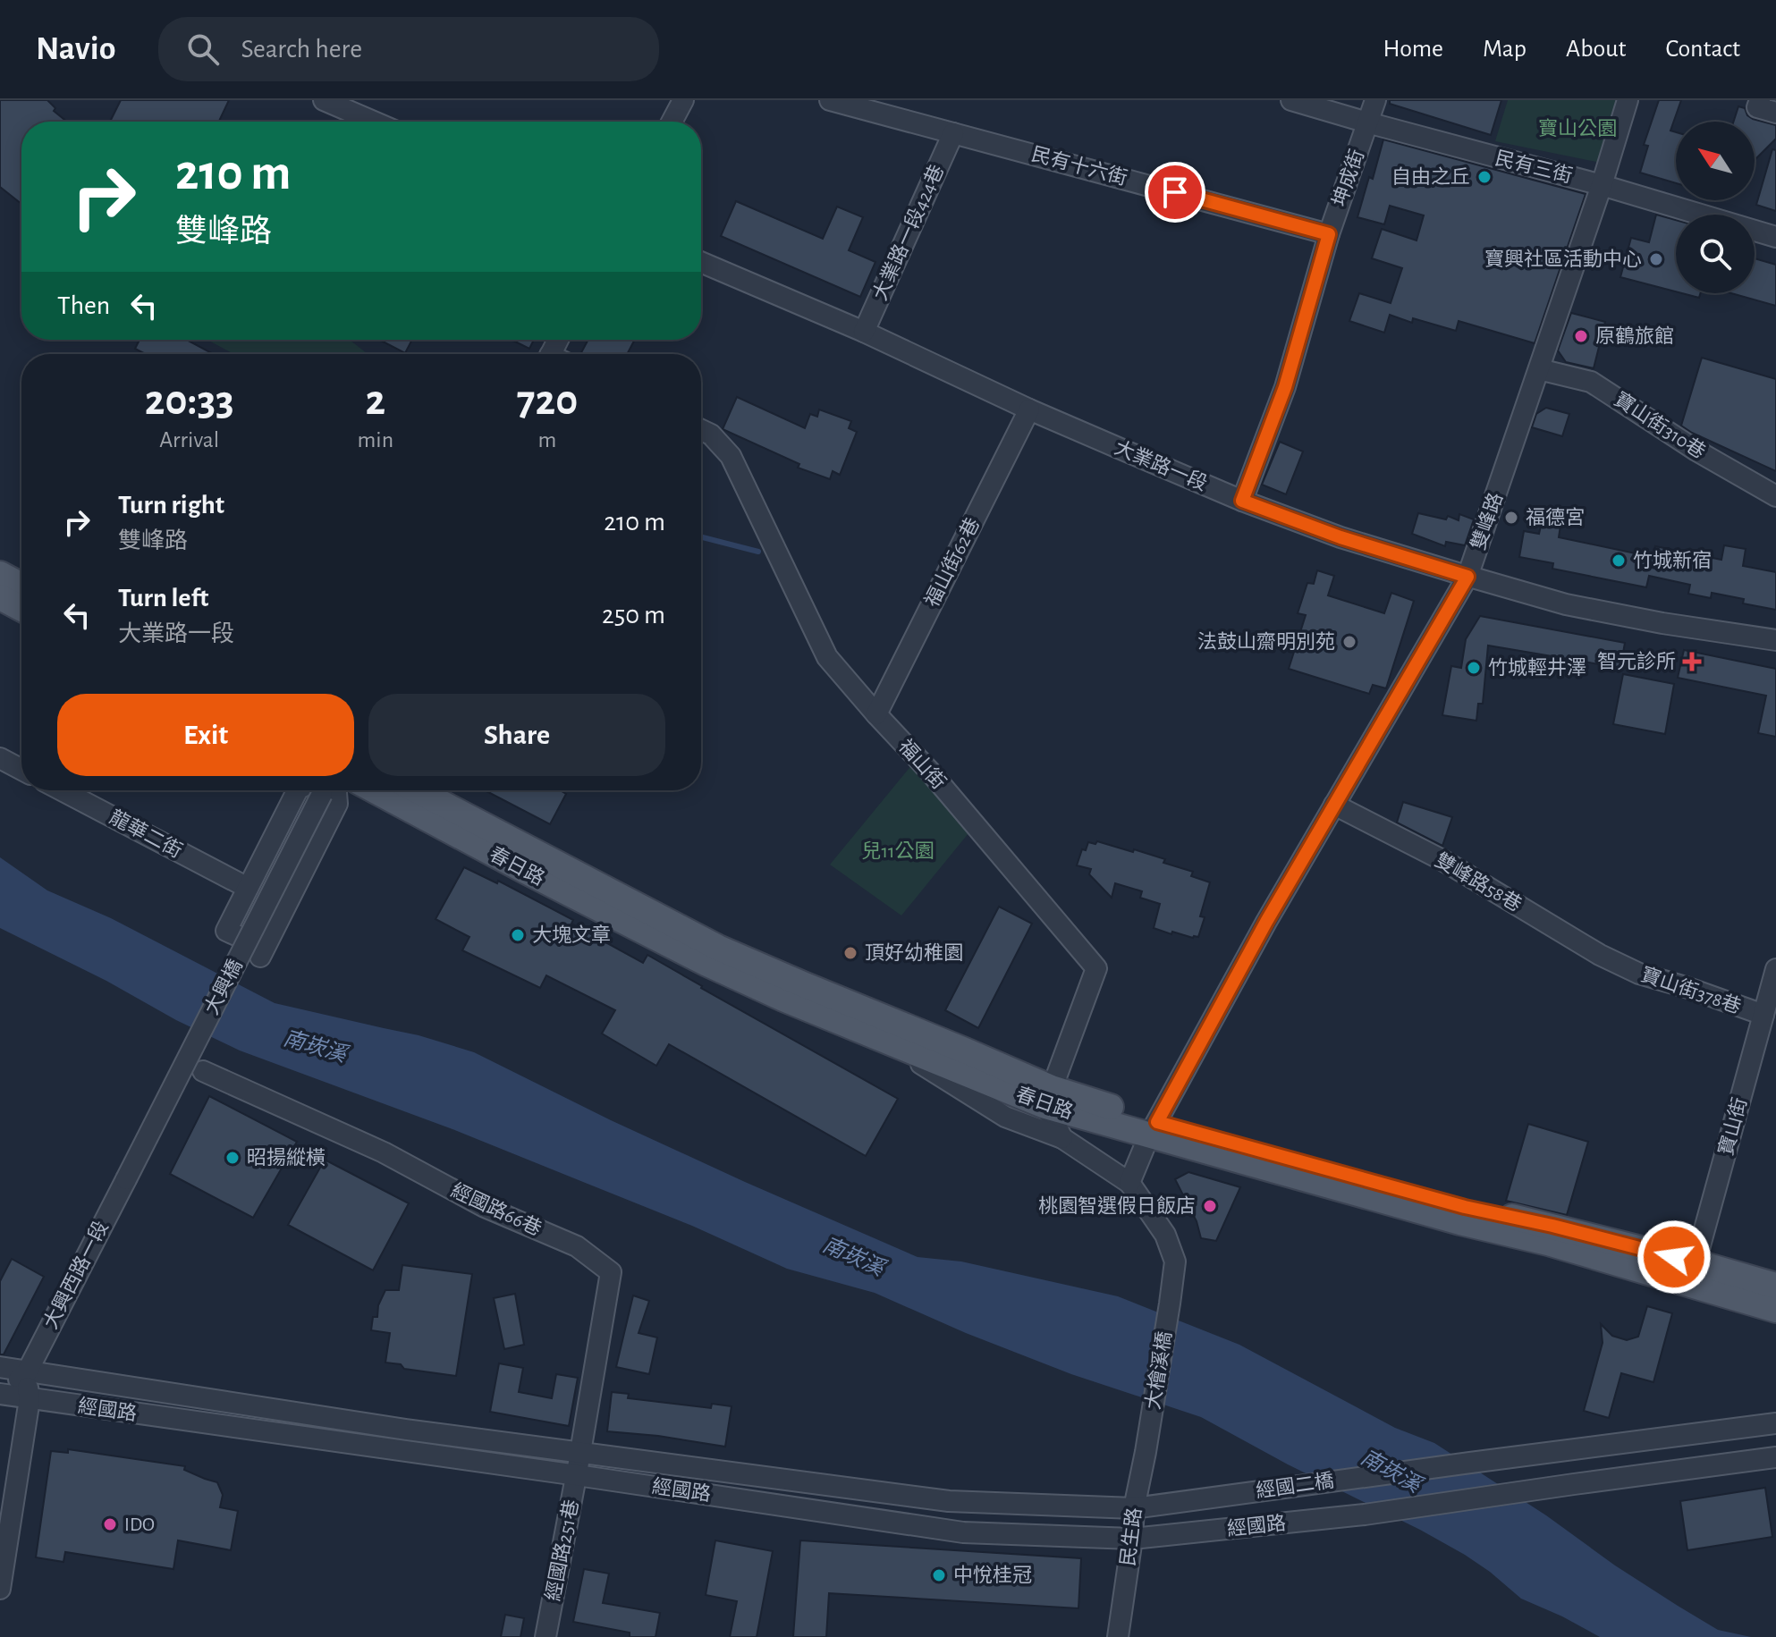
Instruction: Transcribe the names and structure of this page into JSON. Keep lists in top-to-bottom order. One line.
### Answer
{"streets":{"main road":["春日路"],"street":["民有十六街","民有三街","坤成街","大業路一段424巷","寶山街310巷","大業路一段","雙峰路","福山街62巷","福山街","龍華二街","雙峰路58巷","大興橋","寶山街378巷","寶山街","經國路66巷","大興西路一段","大檜溪橋","經國路","經國二橋","民生路","經國路251巷"]},"crossings":[["民有十六街","坤成街"],["民有十六街","大業路一段424巷"],["民有三街","坤成街"],["民有三街","雙峰路"],["坤成街","大業路一段"],["大業路一段424巷","大業路一段"],["寶山街310巷","雙峰路"],["大業路一段","雙峰路"],["大業路一段","福山街62巷"],["雙峰路","春日路"],["雙峰路","雙峰路58巷"],["福山街62巷","福山街"],["福山街","春日路"],["春日路","寶山街"],["雙峰路58巷","寶山街378巷"],["大興橋","大興西路一段"],["寶山街378巷","寶山街"],["經國路66巷","經國路"],["經國路66巷","經國路251巷"],["大興西路一段","經國路"],["大檜溪橋","民生路"],["經國路","經國二橋"],["經國路","民生路"],["經國路","經國路251巷"]],"water":["南崁溪"],"parks":["寶山公園","兒11公園"],"places":{"other":["自由之丘","寶興社區活動中心","原鶴旅館","福德宮","竹城新宿","法鼓山齋明別苑","竹城輕井澤","大塊文章","頂好幼稚園","昭揚縱橫","桃園智選假日飯店","IDO","中悅桂冠"],"health":["智元診所"]},"north":"top left","page":{"header":"Navio","search":"Search here","nav":["Home","Map","About","Contact"],"turn":["210 m","雙峰路"],"then":"Then","eta":["20:33","Arrival","2","min","720","m"],"list":[{"name":"Turn right","note":"雙峰路","value":"210 m"},{"name":"Turn left","note":"大業路一段","value":"250 m"}],"buttons":["Exit","Share"]}}
